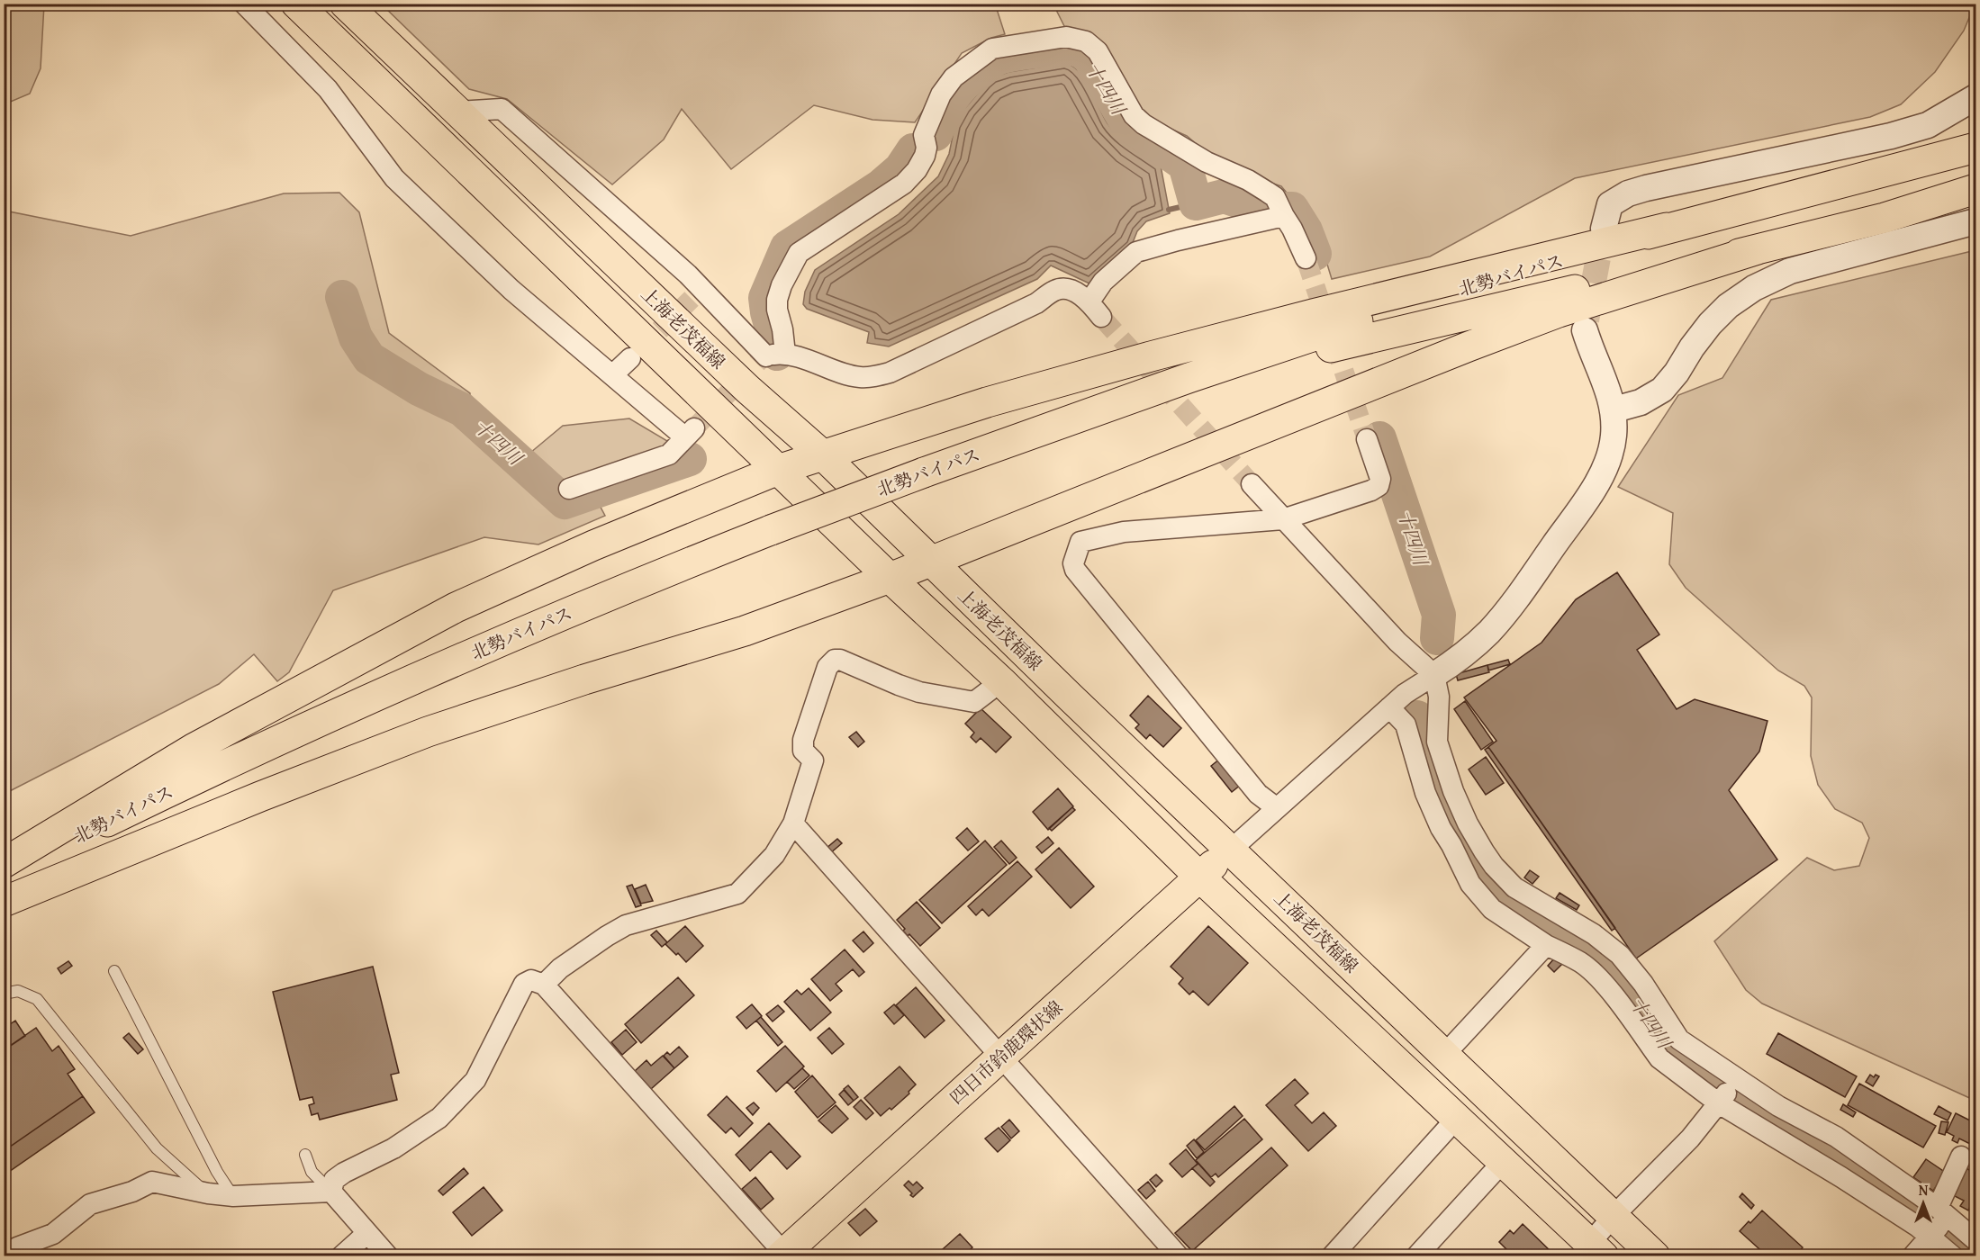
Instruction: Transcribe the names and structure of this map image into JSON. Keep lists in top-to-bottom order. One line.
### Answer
{"streets":{"main road":["北勢バイパス","上海老茂福線","四日市鈴鹿環状線"]},"crossings":[["上海老茂福線","四日市鈴鹿環状線"]],"water":["十四川"],"north":"top"}
